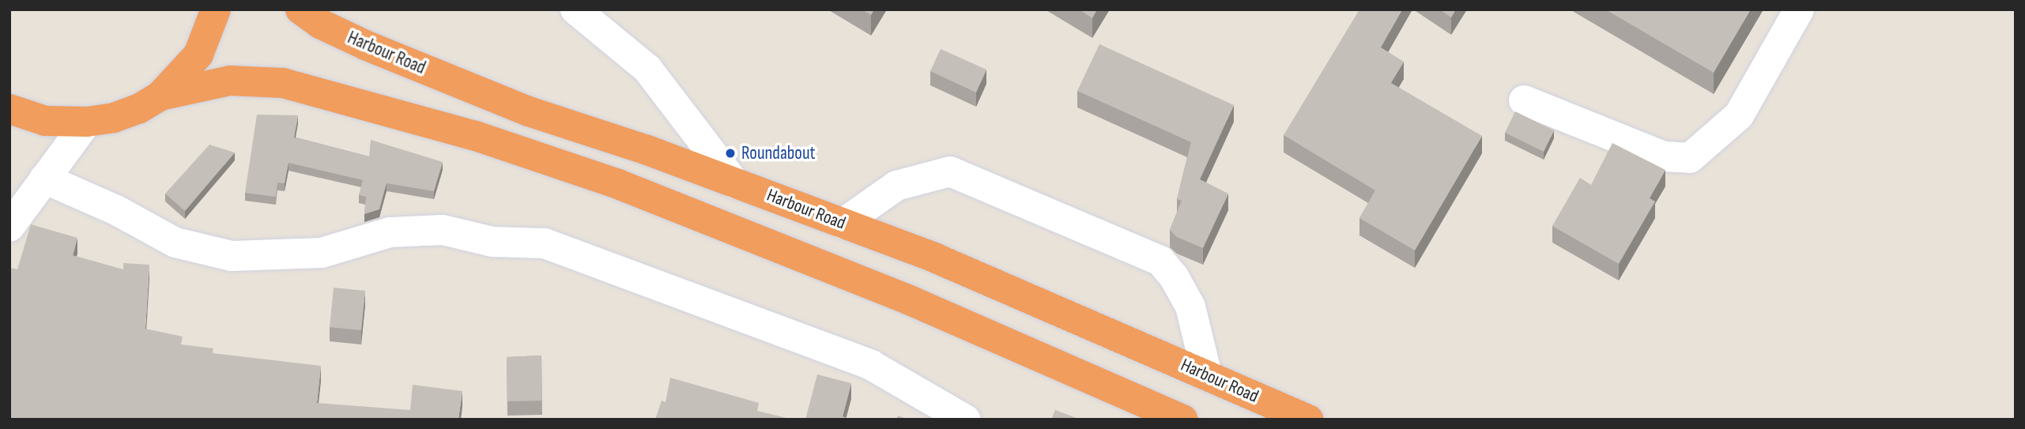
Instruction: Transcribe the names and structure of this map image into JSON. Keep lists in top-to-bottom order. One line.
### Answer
{"streets":{"highway":["Harbour Road"]},"places":["Roundabout"]}
